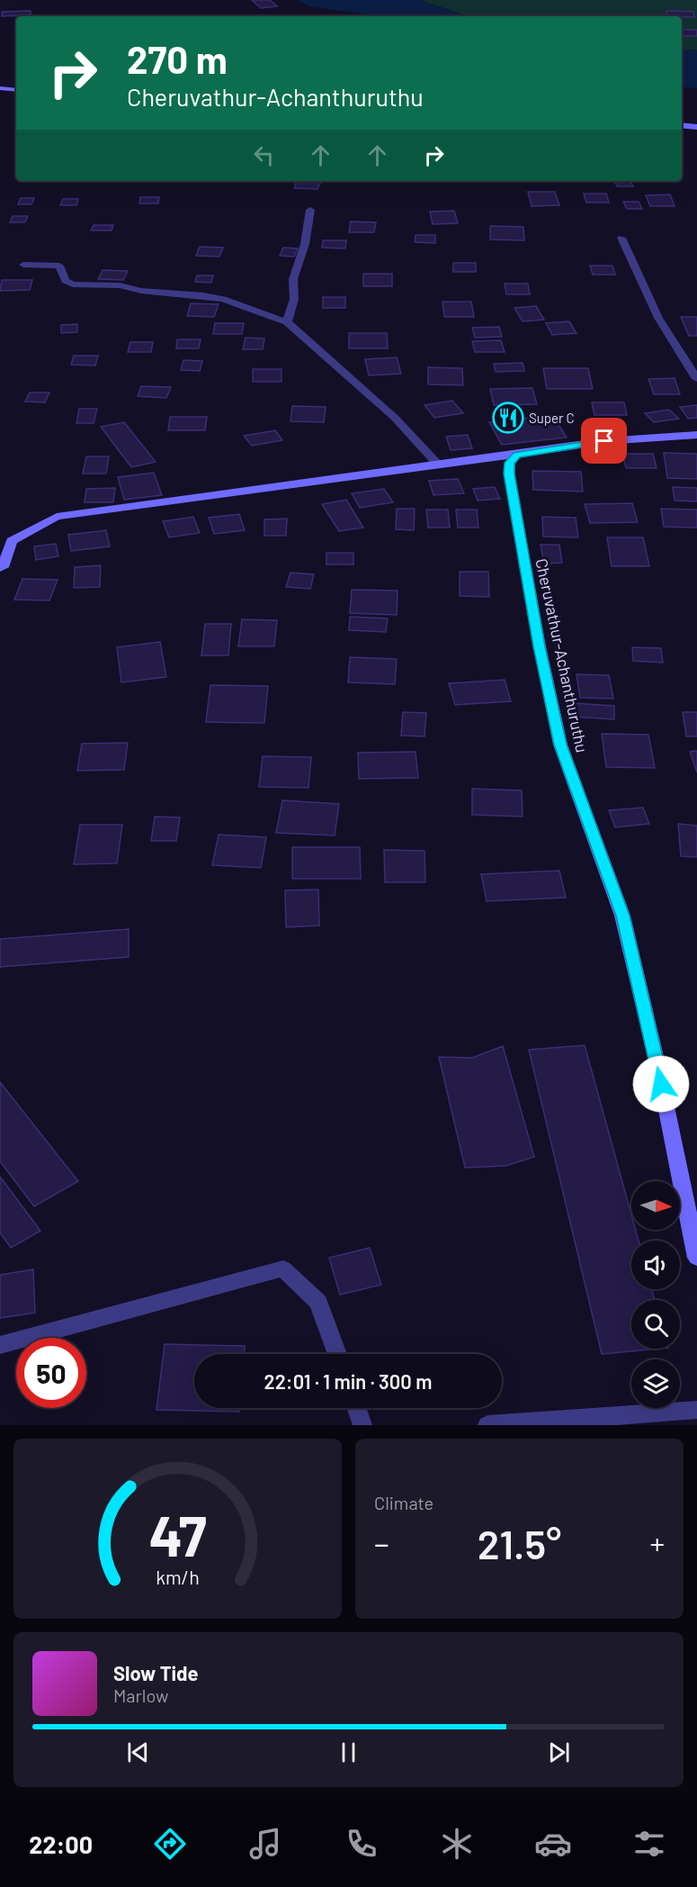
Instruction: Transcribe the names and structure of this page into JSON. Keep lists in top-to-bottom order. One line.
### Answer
{"streets":{"main road":["Cheruvathur-Achanthuruthu"]},"places":{"restaurant":["Super C"]},"north":"right","page":{"turn":["270 m","Cheruvathur-Achanthuruthu"],"limit":"50","trip":"22:01 · 1 min · 300 m","tile":"Climate","heat":["−","21.5°","+"],"song":["Slow Tide","Marlow"],"tabs":"22:00","gauge":["47","km/h"]}}
